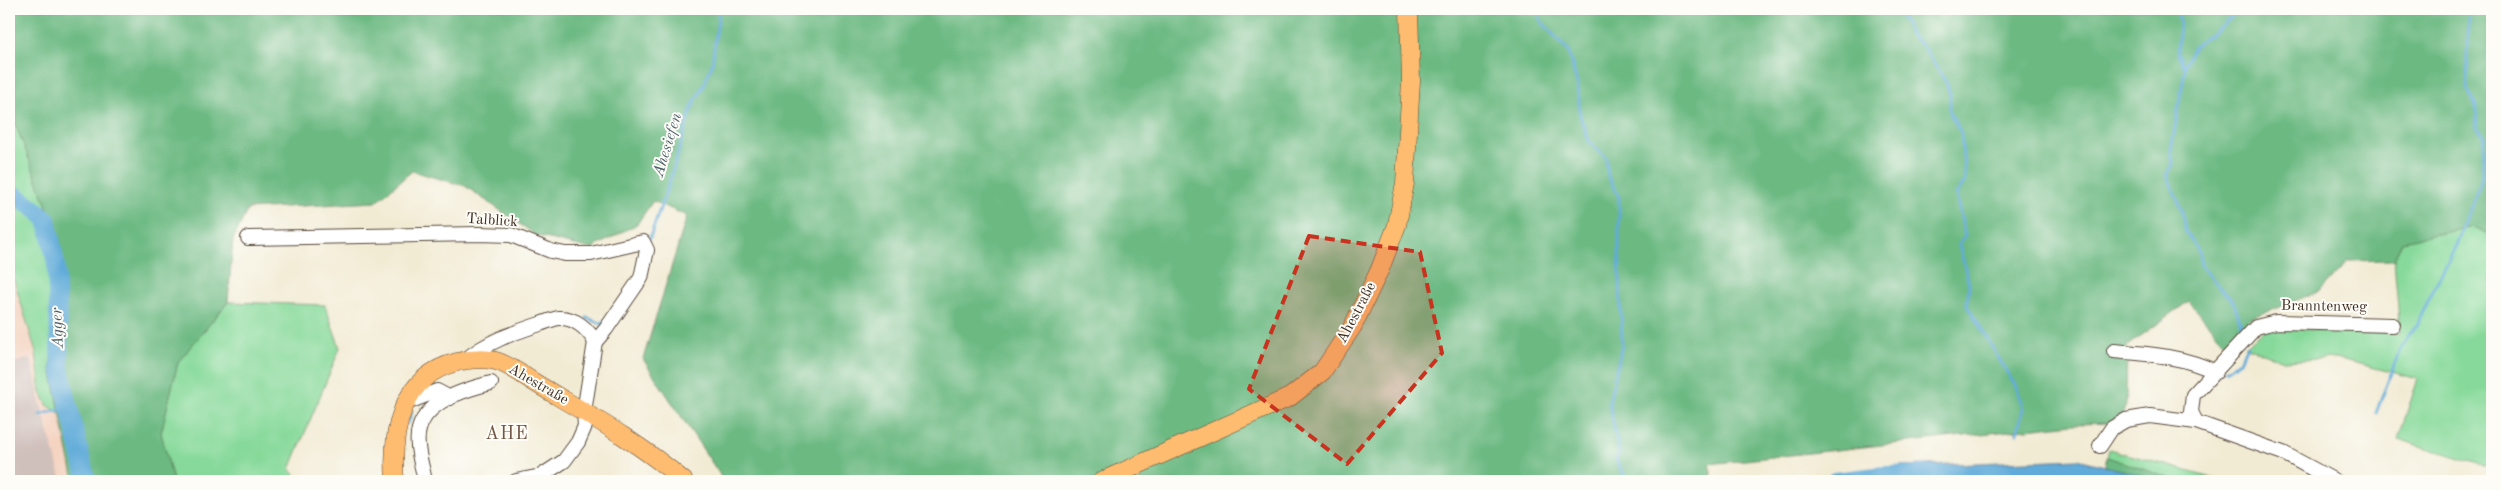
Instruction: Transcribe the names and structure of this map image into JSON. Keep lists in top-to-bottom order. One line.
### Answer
{"streets":{"main road":["Ahestraße"],"street":["Talblick","Branntenweg"]},"districts":["AHE"],"water":["Ahesiefen","Agger"]}
